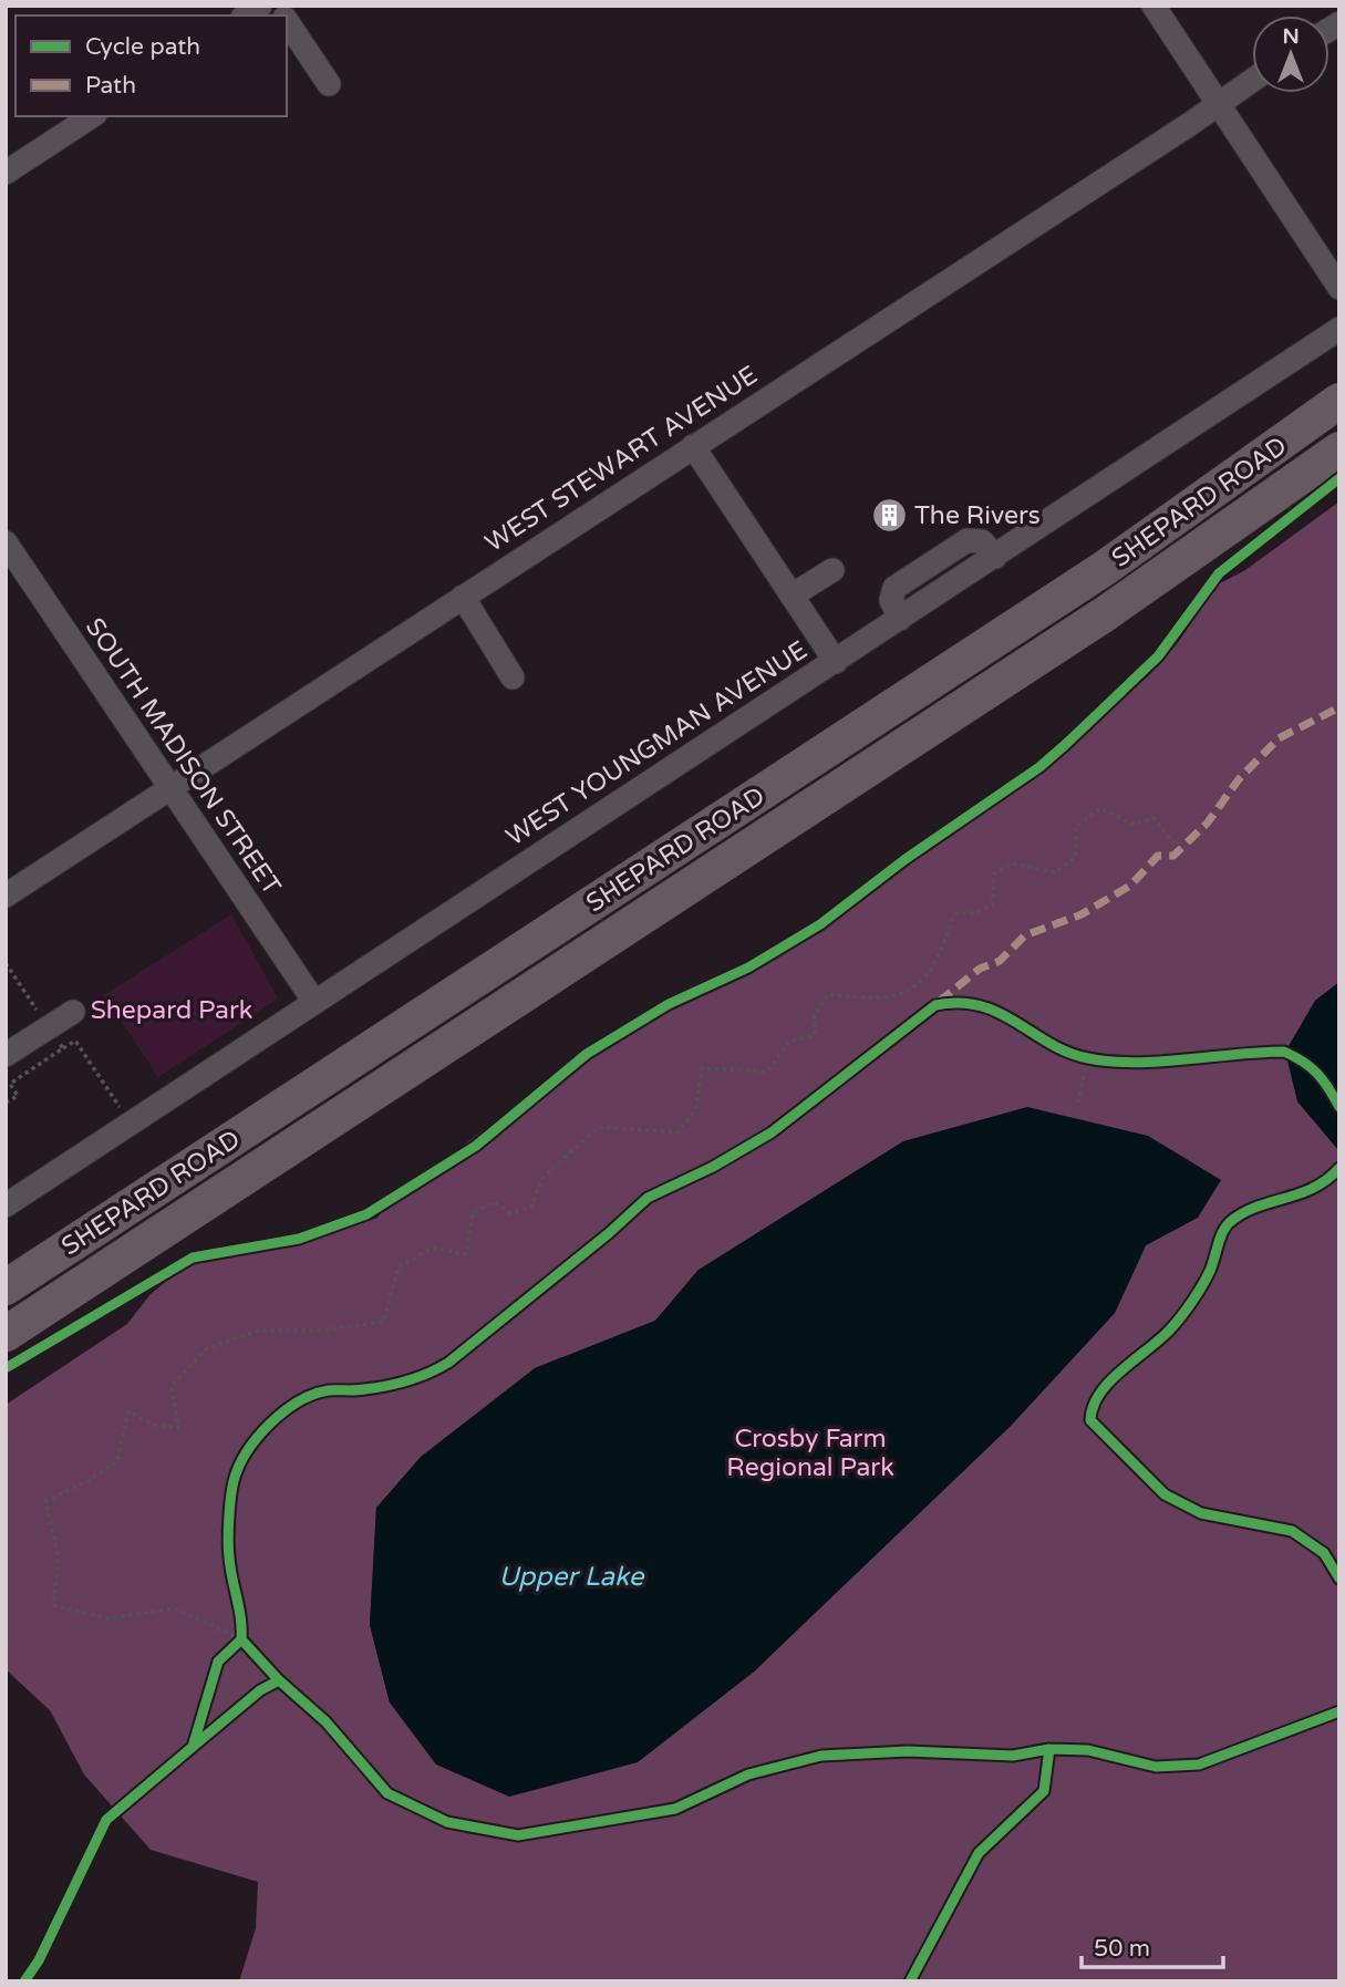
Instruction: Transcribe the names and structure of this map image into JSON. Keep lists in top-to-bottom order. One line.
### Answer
{"streets":{"highway":["SHEPARD ROAD"],"street":["WEST STEWART AVENUE","WEST YOUNGMAN AVENUE","SOUTH MADISON STREET"]},"crossings":[["WEST STEWART AVENUE","SOUTH MADISON STREET"],["WEST YOUNGMAN AVENUE","SOUTH MADISON STREET"]],"water":["Upper Lake"],"parks":["Shepard Park","Crosby Farm Regional Park"],"places":{"building":["The Rivers"]},"legend":["Cycle path","Path"],"scale_bar":"50 m","north":"top"}
